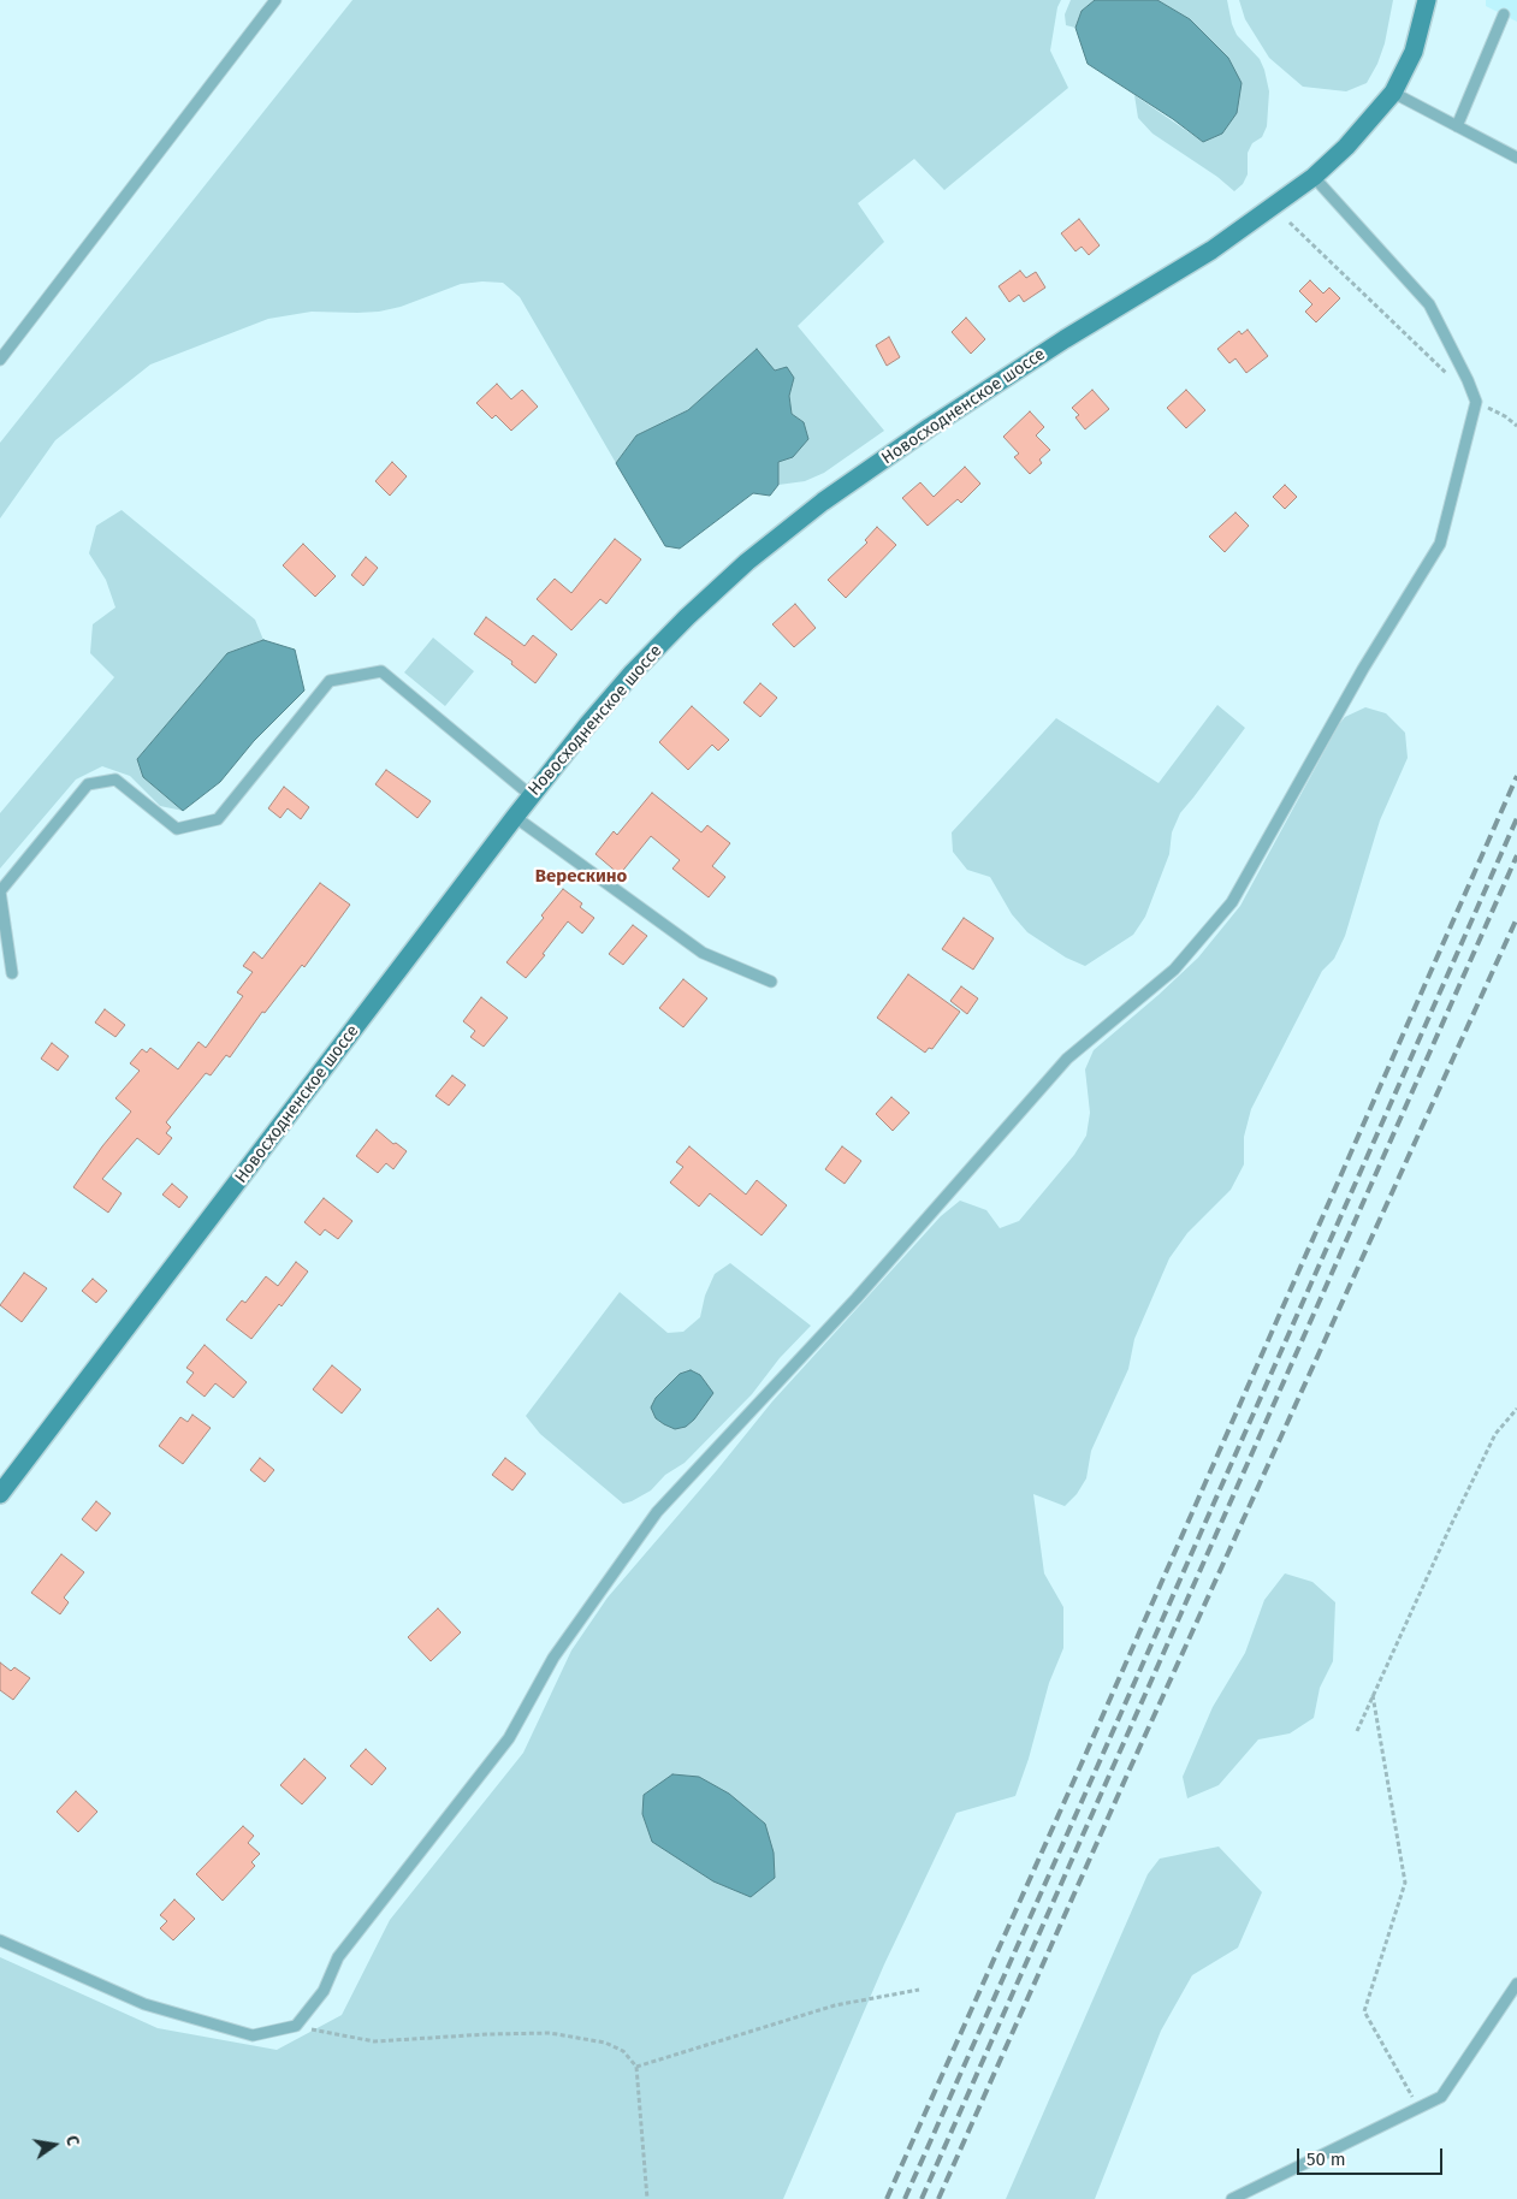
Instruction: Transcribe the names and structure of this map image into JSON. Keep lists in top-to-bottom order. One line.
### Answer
{"streets":{"main road":["Новосходненское шоссе"]},"districts":["Верескино"],"scale_bar":"50 m","north":"right"}
